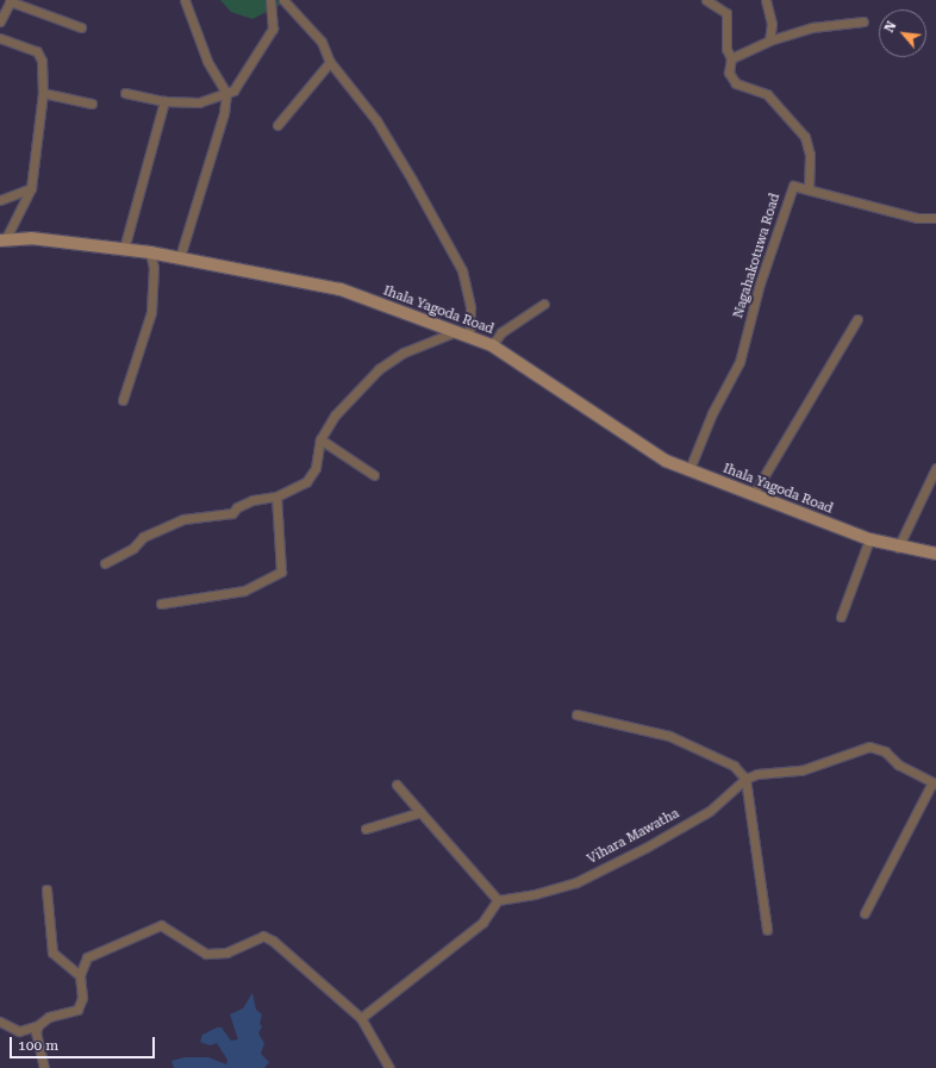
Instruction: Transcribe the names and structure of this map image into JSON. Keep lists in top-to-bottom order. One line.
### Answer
{"streets":{"street":["Nagahakotuwa Road","Ihala Yagoda Road","Vihara Mawatha"]},"crossings":[["Nagahakotuwa Road","Ihala Yagoda Road"]],"scale_bar":"100 m","north":"top left"}
